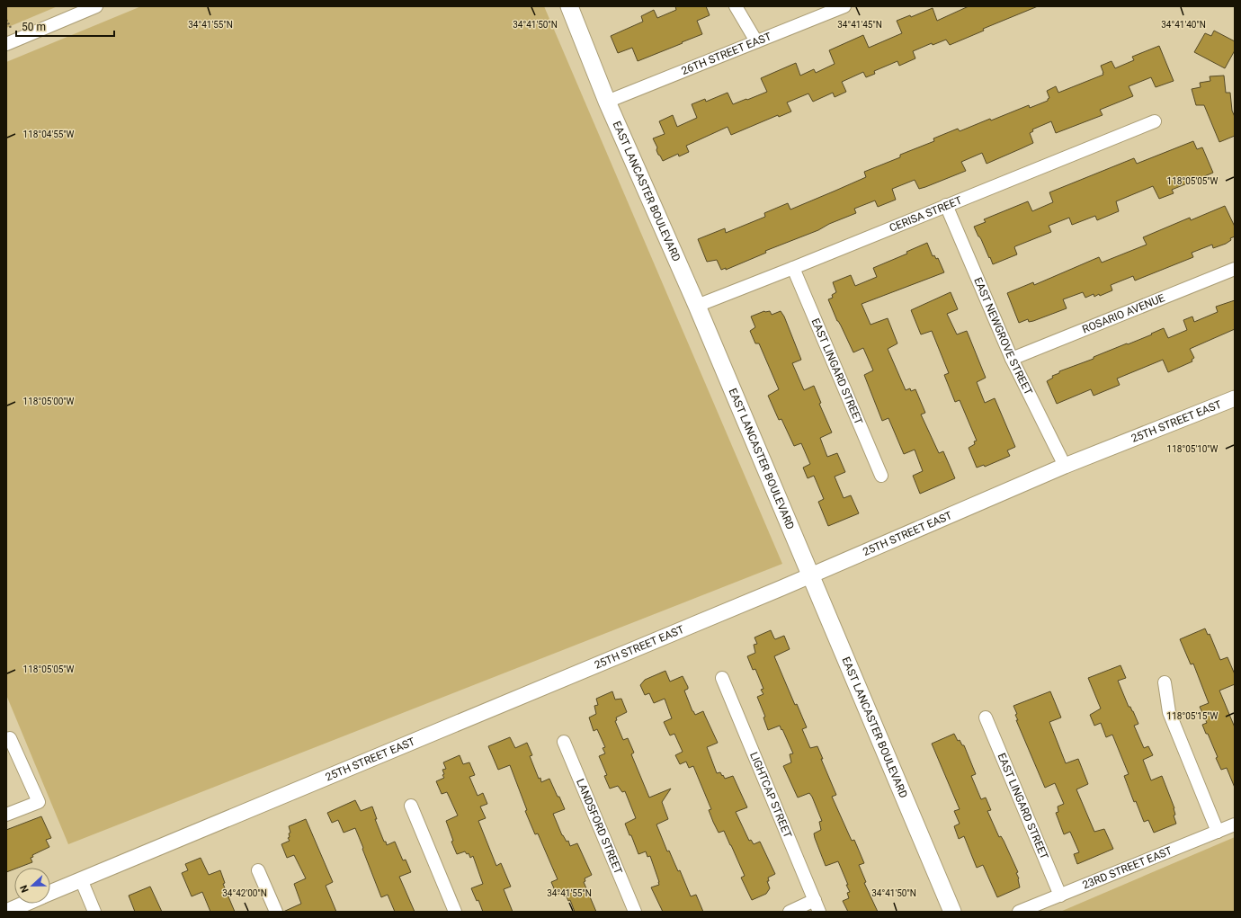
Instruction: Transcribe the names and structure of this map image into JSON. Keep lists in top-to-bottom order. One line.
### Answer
{"streets":{"main road":["EAST LANCASTER BOULEVARD"],"street":["26TH STREET EAST","CERISA STREET","ROSARIO AVENUE","EAST NEWGROVE STREET","EAST LINGARD STREET","25TH STREET EAST","LIGHTCAP STREET","LANDSFORD STREET","23RD STREET EAST"]},"crossings":[["26TH STREET EAST","EAST LANCASTER BOULEVARD"],["EAST LANCASTER BOULEVARD","CERISA STREET"],["EAST LANCASTER BOULEVARD","25TH STREET EAST"],["CERISA STREET","EAST NEWGROVE STREET"],["CERISA STREET","EAST LINGARD STREET"],["ROSARIO AVENUE","EAST NEWGROVE STREET"],["EAST NEWGROVE STREET","25TH STREET EAST"],["EAST LINGARD STREET","23RD STREET EAST"]],"scale_bar":"50 m","north":"left","coordinates":["34°41'55\"N","34°41'50\"N","34°41'45\"N","34°41'40\"N","118°04'55\"W","118°05'05\"W","118°05'00\"W","118°05'10\"W","118°05'15\"W","34°42'00\"N"]}
